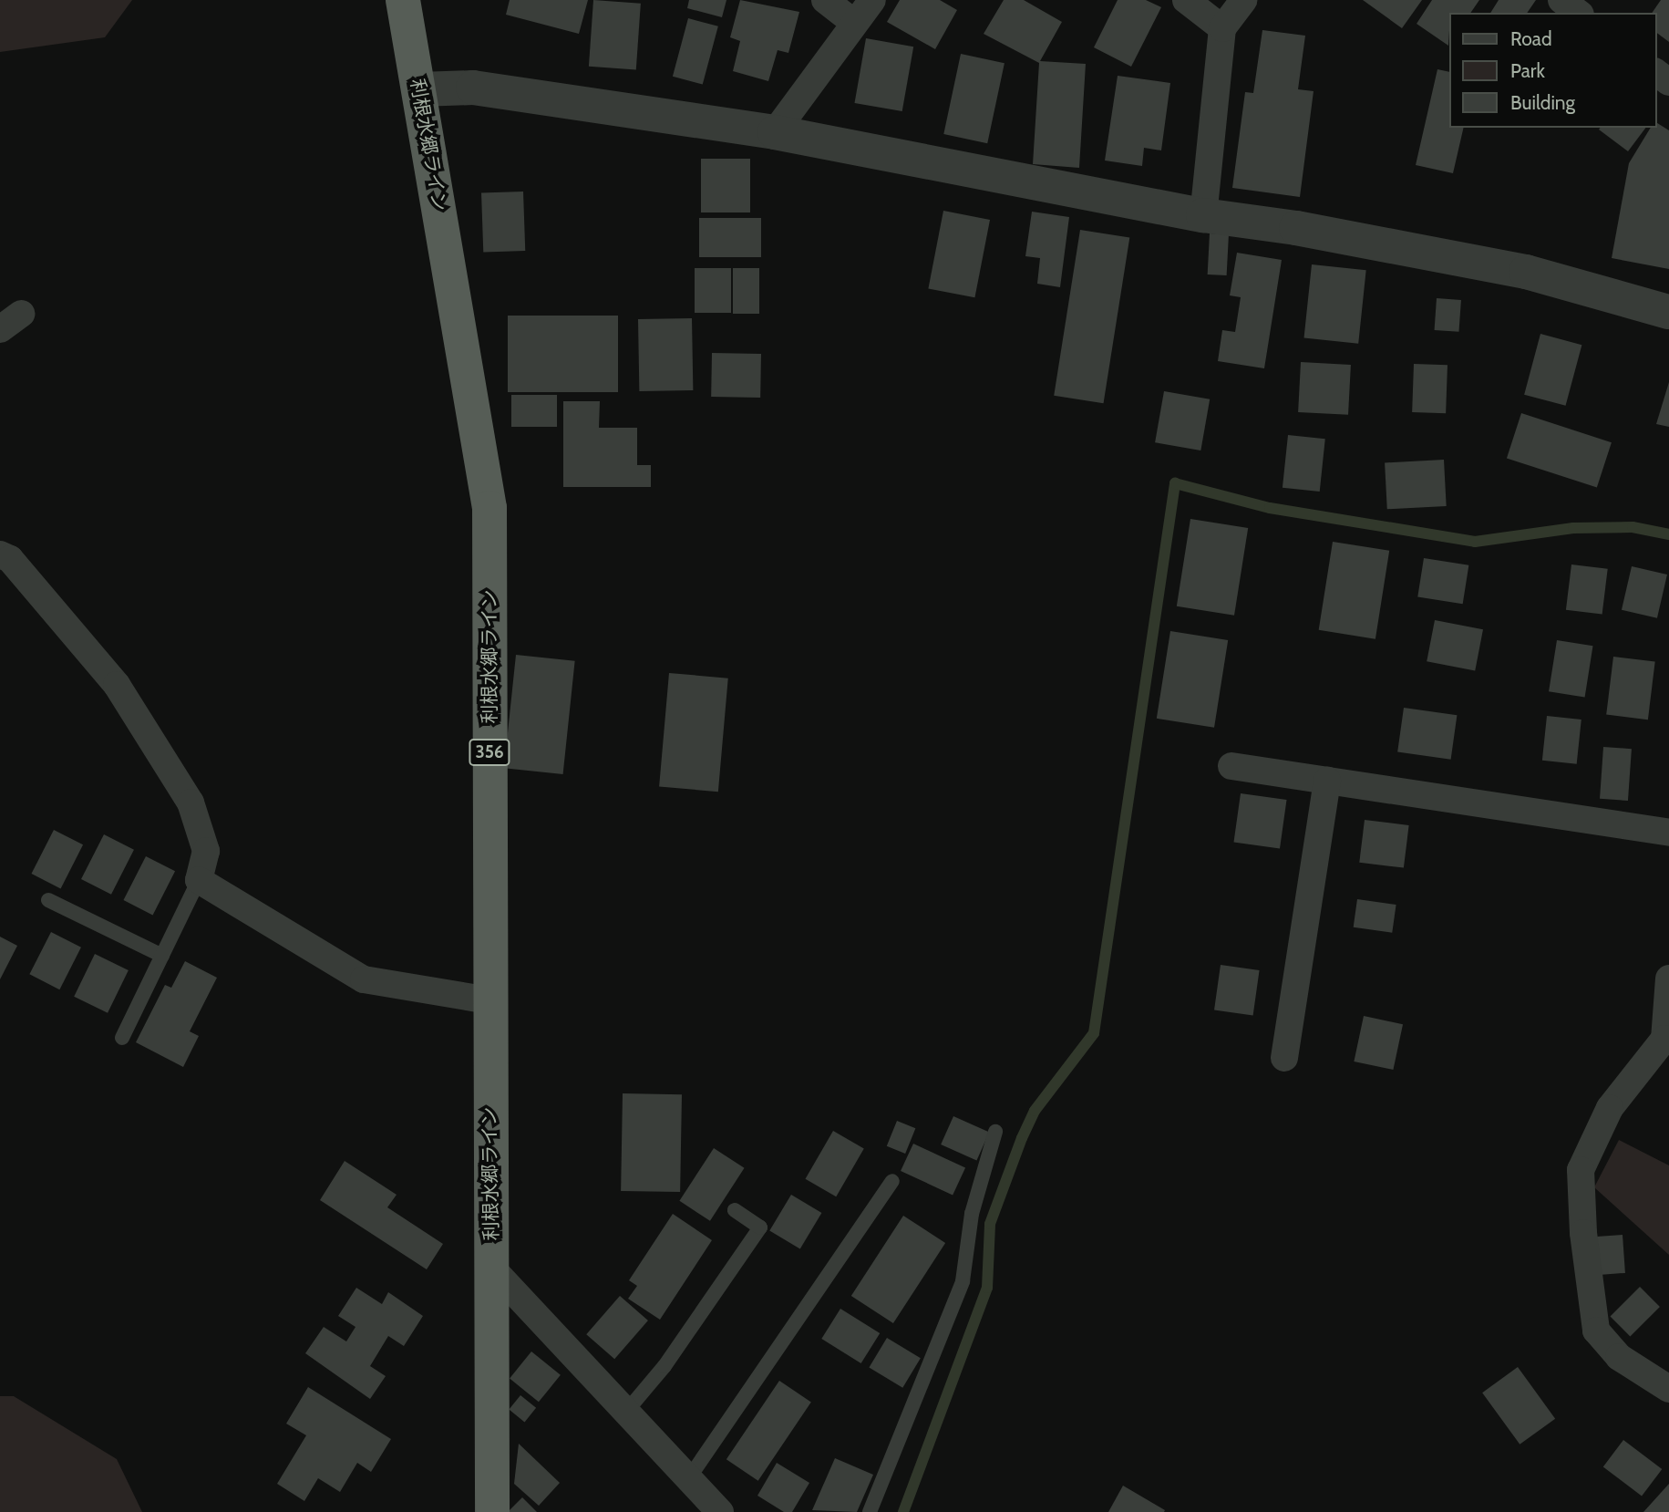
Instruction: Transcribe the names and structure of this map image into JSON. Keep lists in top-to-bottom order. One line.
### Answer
{"streets":{"highway":["利根水郷ライン","356"]},"legend":["Road","Park","Building"]}
